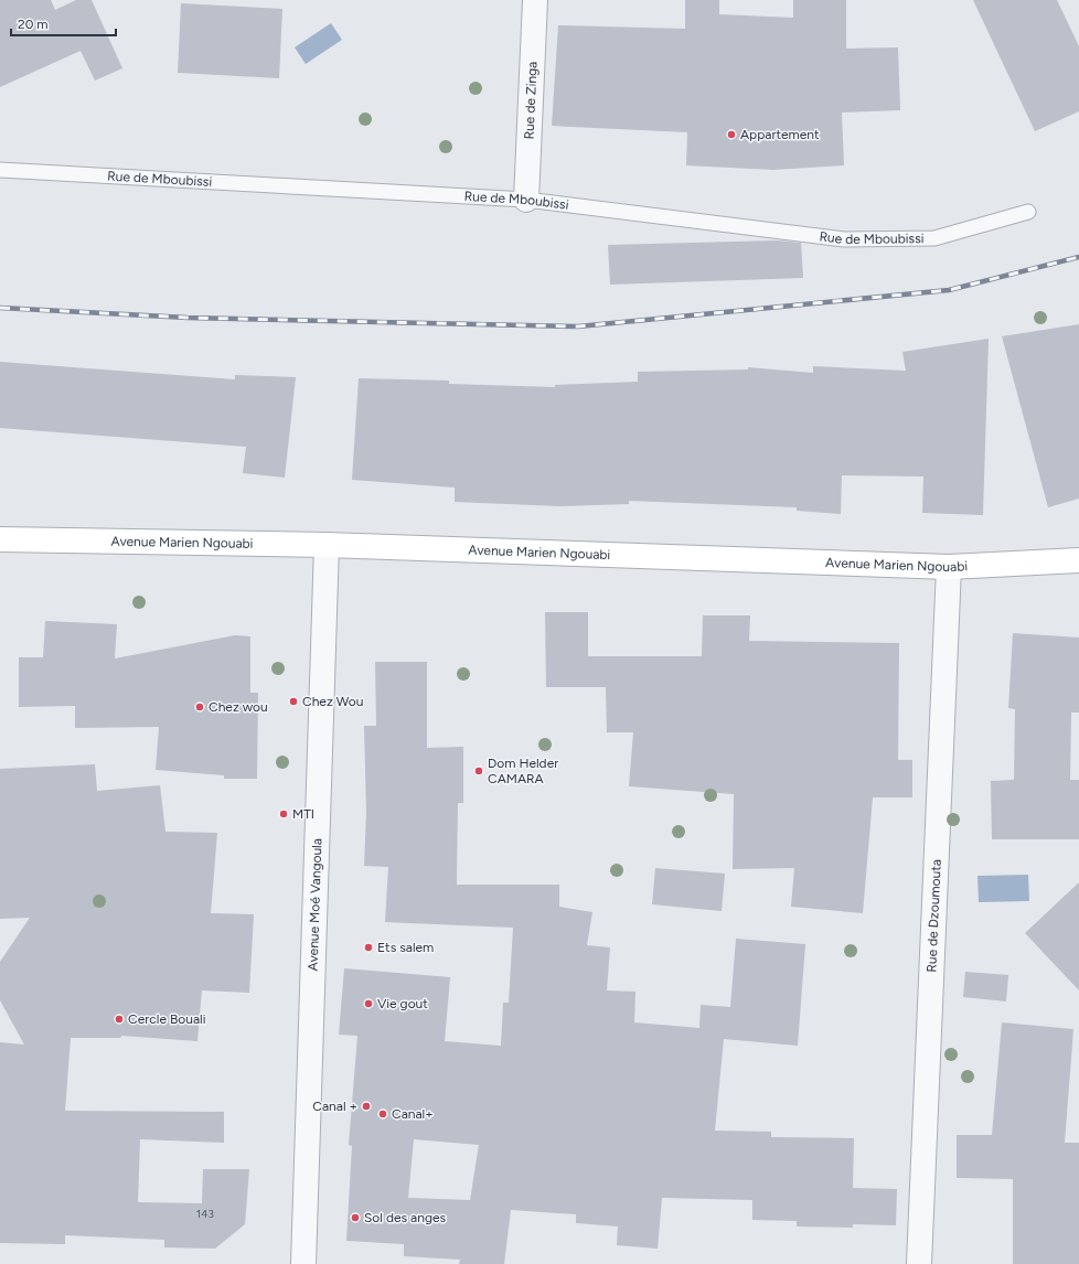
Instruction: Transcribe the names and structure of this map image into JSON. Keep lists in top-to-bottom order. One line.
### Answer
{"streets":{"street":["Rue de Zinga","Avenue Marien Ngouabi","Avenue Moé Vangoula","Rue de Dzoumouta"],"lane":["Rue de Mboubissi"]},"crossings":[["Rue de Zinga","Rue de Mboubissi"],["Avenue Marien Ngouabi","Avenue Moé Vangoula"],["Avenue Marien Ngouabi","Rue de Dzoumouta"]],"places":["Appartement","Chez Wou","Chez wou","Dom Helder CAMARA","MTI","Ets salem","Vie gout","Cercle Bouali","Canal +","Canal+","Sol des anges"],"house_numbers":["143"],"scale_bar":"20 m"}
